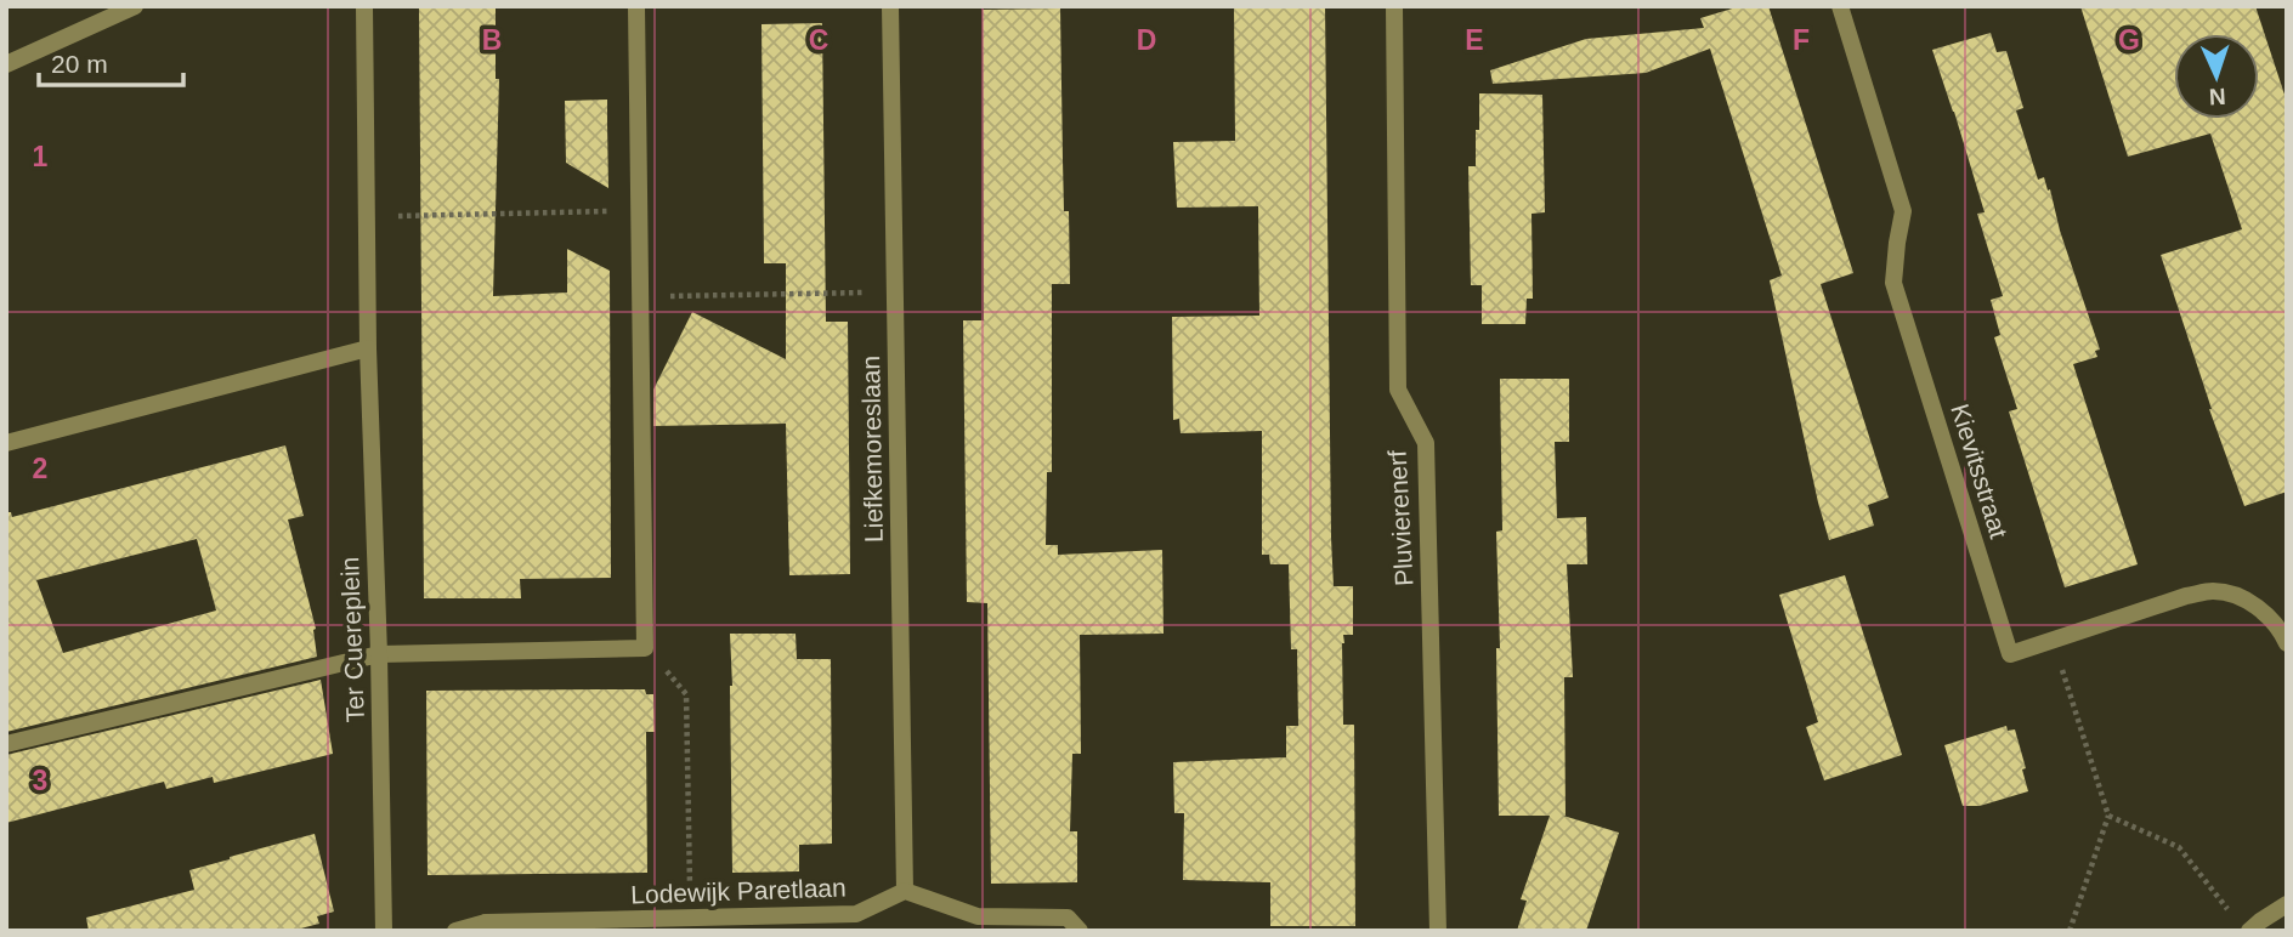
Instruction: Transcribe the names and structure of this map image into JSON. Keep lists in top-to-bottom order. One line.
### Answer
{"streets":{"street":["Liefkemoreslaan","Kievitsstraat","Pluvierenerf","Ter Cuereplein","Lodewijk Paretlaan"]},"crossings":[["Liefkemoreslaan","Lodewijk Paretlaan"]],"scale_bar":"20 m","north":"bottom","grid":{"columns":["B","C","D","E","F","G"],"rows":["1","2","3"]}}
